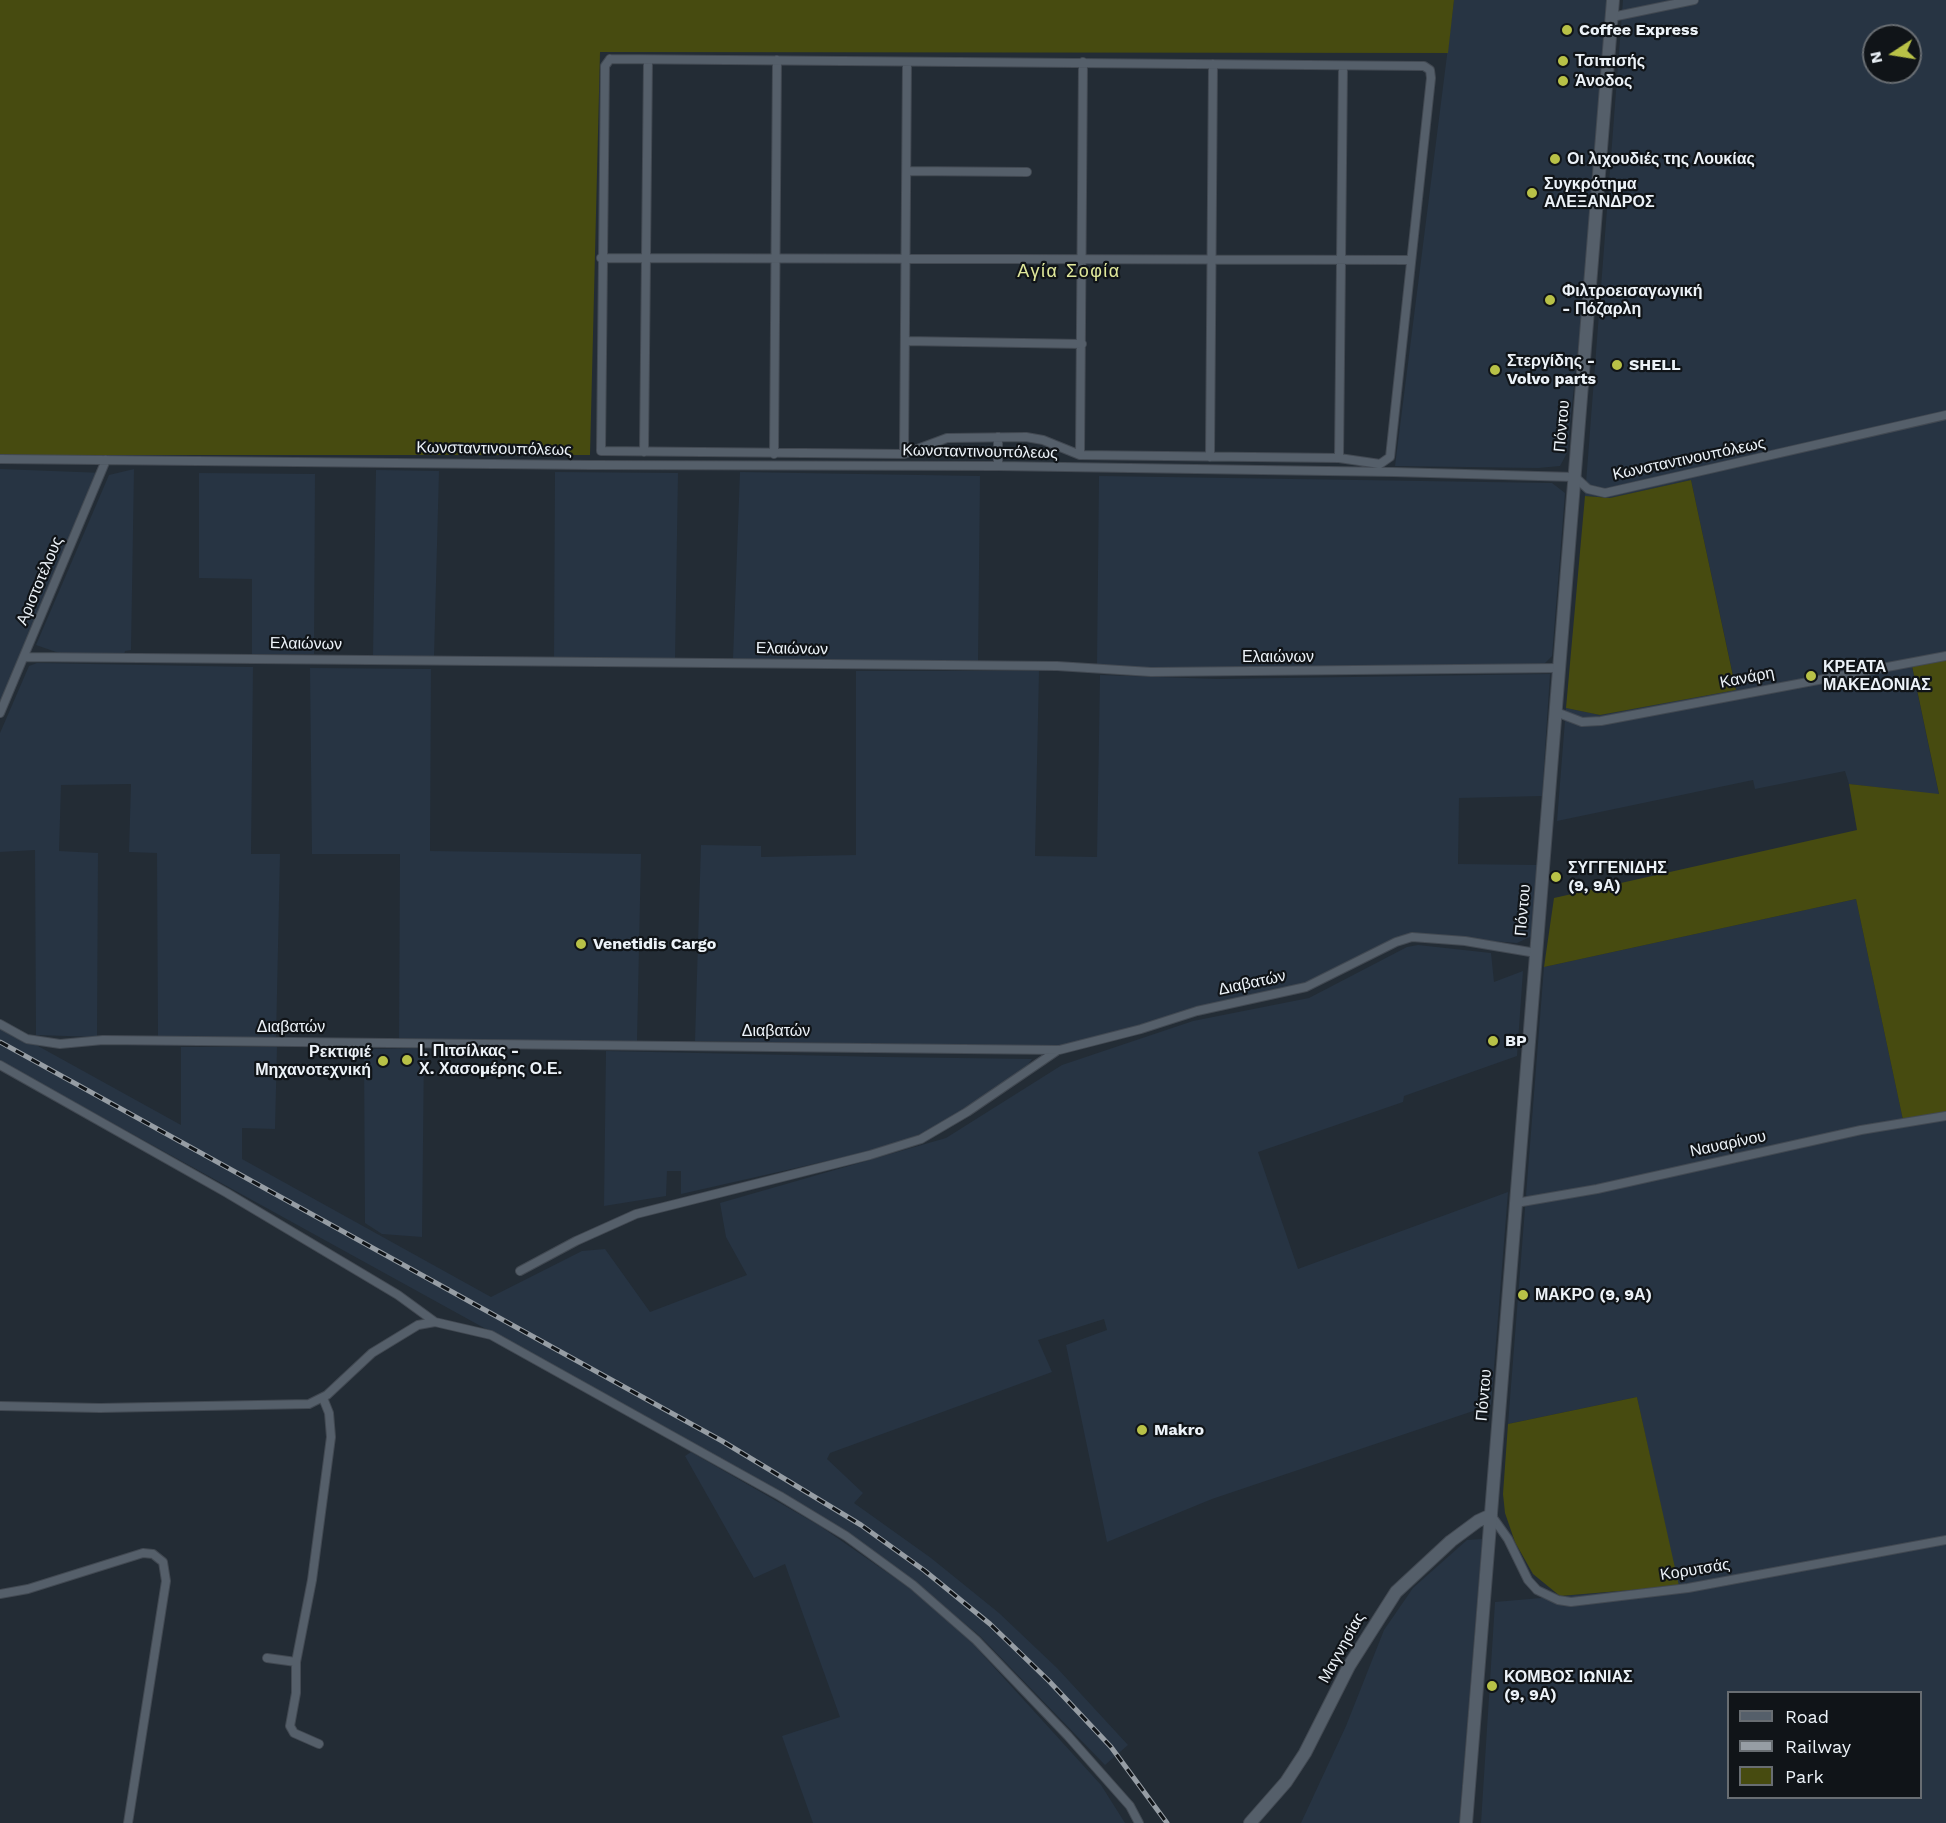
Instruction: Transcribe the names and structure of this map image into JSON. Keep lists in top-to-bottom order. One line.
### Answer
{"streets":{"street":["Πόντου","Κωνσταντινουπόλεως","Αριστοτέλους","Ελαιώνων","Κανάρη","Διαβατών","Ναυαρίνου","Κορυτσάς","Μαγνησίας"]},"crossings":[["Πόντου","Κωνσταντινουπόλεως"],["Πόντου","Ελαιώνων"],["Πόντου","Κανάρη"],["Πόντου","Διαβατών"],["Πόντου","Ναυαρίνου"],["Πόντου","Κορυτσάς"],["Πόντου","Μαγνησίας"],["Κωνσταντινουπόλεως","Αριστοτέλους"],["Αριστοτέλους","Ελαιώνων"],["Κορυτσάς","Μαγνησίας"]],"districts":["Αγία Σοφία"],"places":["Coffee Express","Τσιπισής","Άνοδος","Οι λιχουδιές της Λουκίας","Συγκρότημα ΑΛΕΞΑΝΔΡΟΣ","Φιλτροεισαγωγική - Πόζαρλη","SHELL","Στεργίδης - Volvo parts","ΚΡΕΑΤΑ ΜΑΚΕΔΟΝΙΑΣ","ΣΥΓΓΕΝΙΔΗΣ (9, 9Α)","Venetidis Cargo","BP","Ι. Πιτσίλκας - Χ. Χασομέρης Ο.Ε.","Ρεκτιφιέ Μηχανοτεχνική","ΜΑΚΡΟ (9, 9Α)","Makro","ΚΟΜΒΟΣ ΙΩΝΙΑΣ (9, 9Α)"],"legend":["Road","Railway","Park"],"north":"left"}
